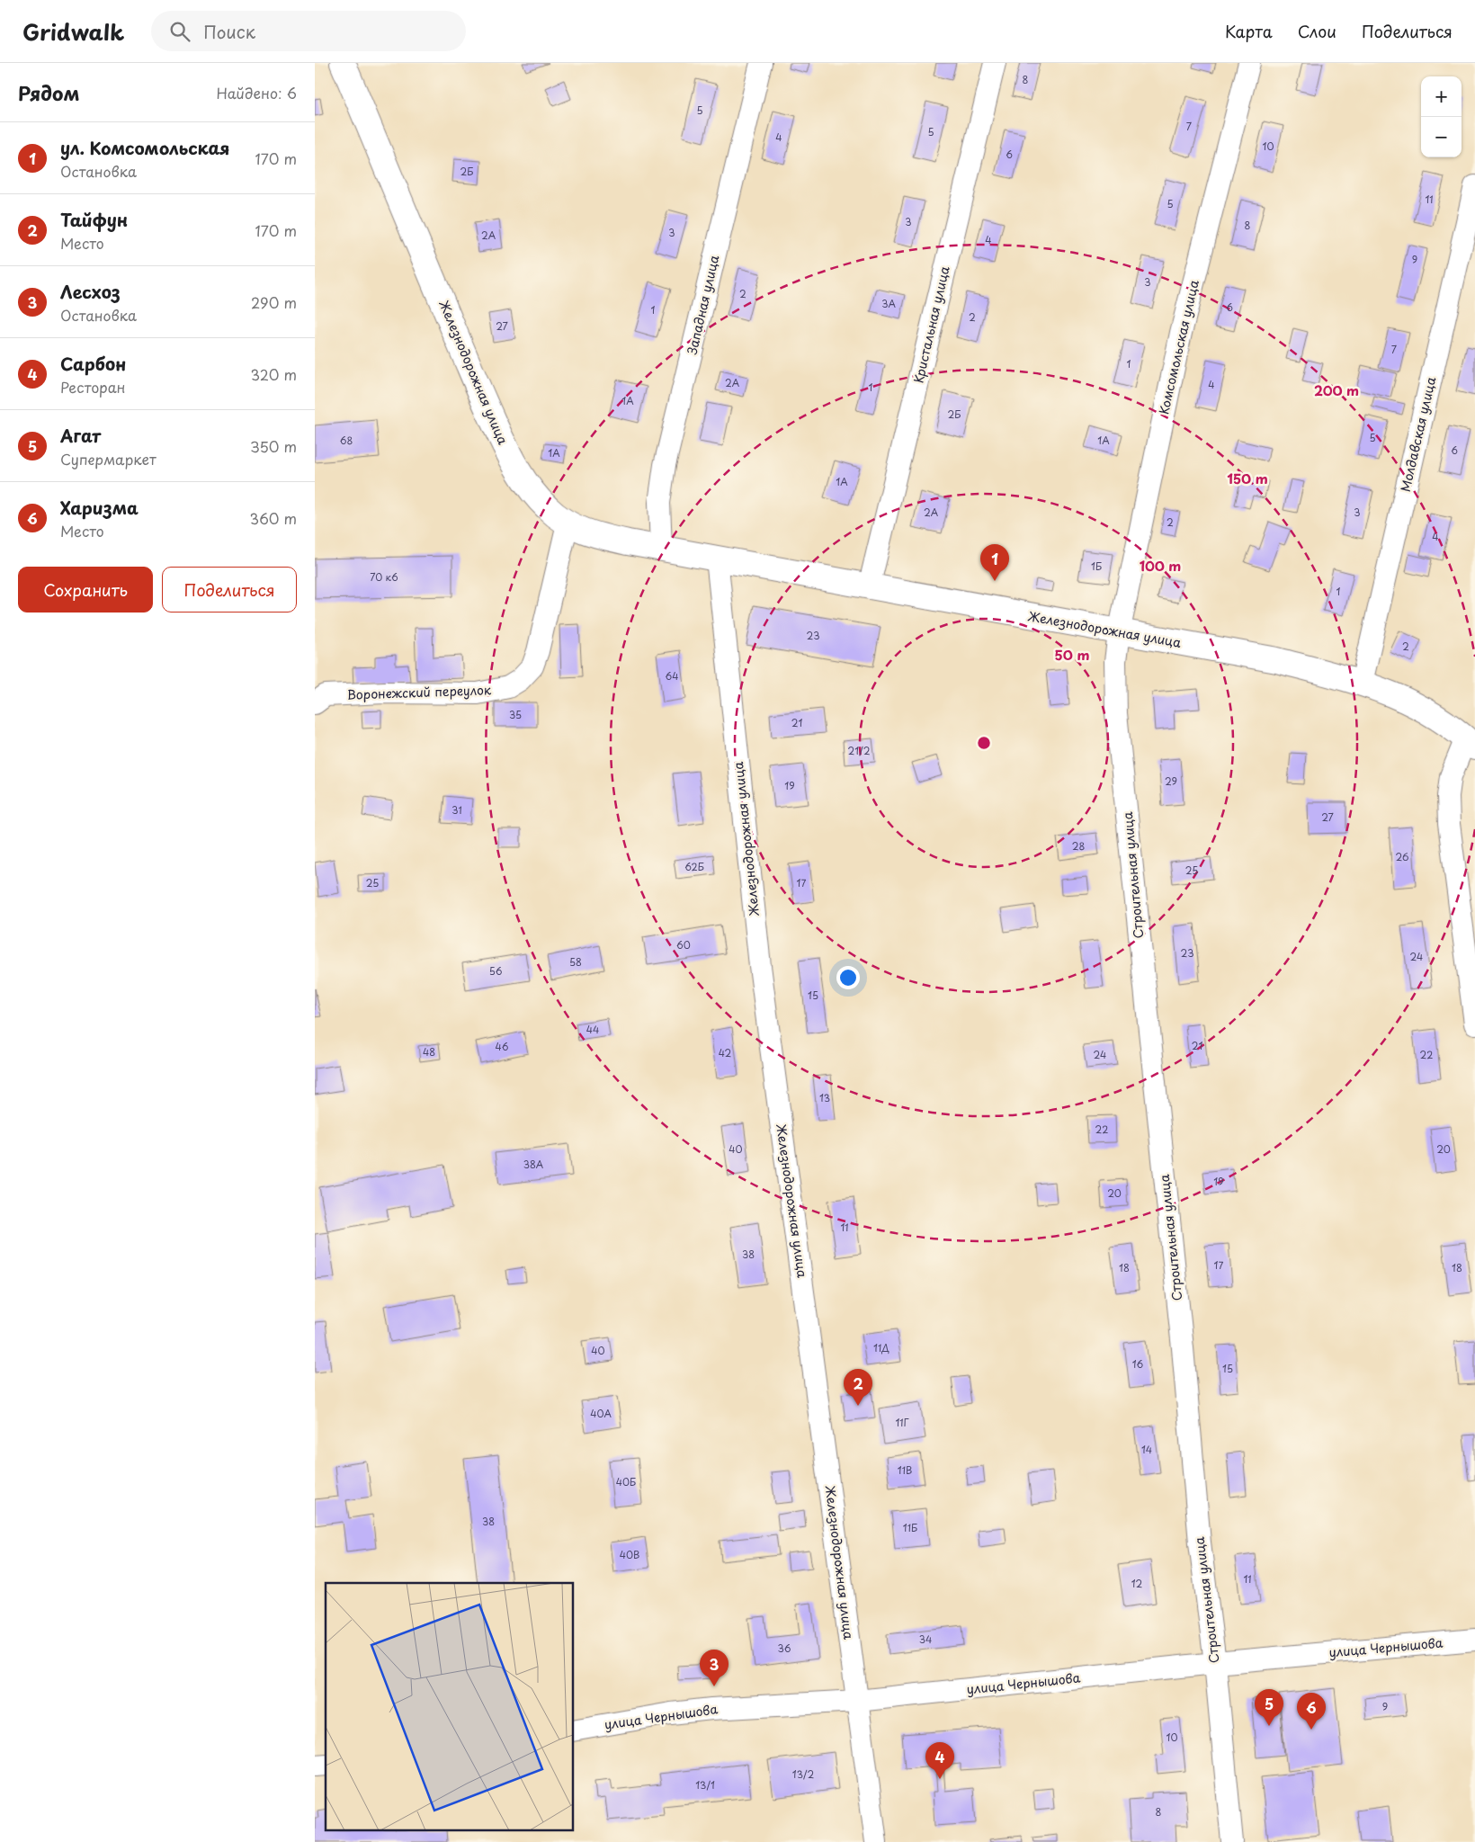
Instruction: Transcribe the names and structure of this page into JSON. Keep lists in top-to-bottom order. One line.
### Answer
{"streets":{"main road":["Железнодорожная улица"],"street":["Западная улица","Кристальная улица","Комсомольская улица","Молдавская улица","Воронежский переулок","Строительная улица","улица Чернышова"]},"crossings":[["Западная улица","Железнодорожная улица"],["Кристальная улица","Железнодорожная улица"],["Комсомольская улица","Железнодорожная улица"],["Комсомольская улица","Строительная улица"],["Железнодорожная улица","Молдавская улица"],["Железнодорожная улица","Воронежский переулок"],["Железнодорожная улица","Строительная улица"],["Железнодорожная улица","улица Чернышова"],["Строительная улица","улица Чернышова"]],"house_numbers":["8","5","7","5","4","10","6","2Б","11","5","3","8","3","2А","4","9","3","2","3А","6","1","2","27","7","1","2А","4","1","1А","2Б","5","68","1А","6","1А","1А","2А","3","2","4","1Б","70 к6","1","23","2","64","35","21","21/2","29","19","31","27","28","26","62Б","25","25","17","60","23","24","58","56","15","44","21","46","48","42","24","22","13","22","40","20","38А","19","20","11","38","17","18","18","11Д","40","16","15","40А","11Г","14","11В","40Б","38","11Б","40В","11","12","34","36","9","10","13/2","13/1","8"],"page":{"header":"Gridwalk","search":"Поиск","nav":["Карта","Слои","Поделиться"],"heading":["Рядом","Найдено: 6"],"map_buttons":["+","−"],"list":[{"mark":"1","name":"ул. Комсомольская","note":"Остановка","value":"170 m"},{"mark":"2","name":"Тайфун","note":"Место","value":"170 m"},{"mark":"3","name":"Лесхоз","note":"Остановка","value":"290 m"},{"mark":"4","name":"Сарбон","note":"Ресторан","value":"320 m"},{"mark":"5","name":"Агат","note":"Супермаркет","value":"350 m"},{"mark":"6","name":"Харизма","note":"Место","value":"360 m"}],"pins":["1","2","3","5","6","4"],"buttons":["Сохранить","Поделиться"]},"rings":["200 m","150 m","100 m","50 m"]}
